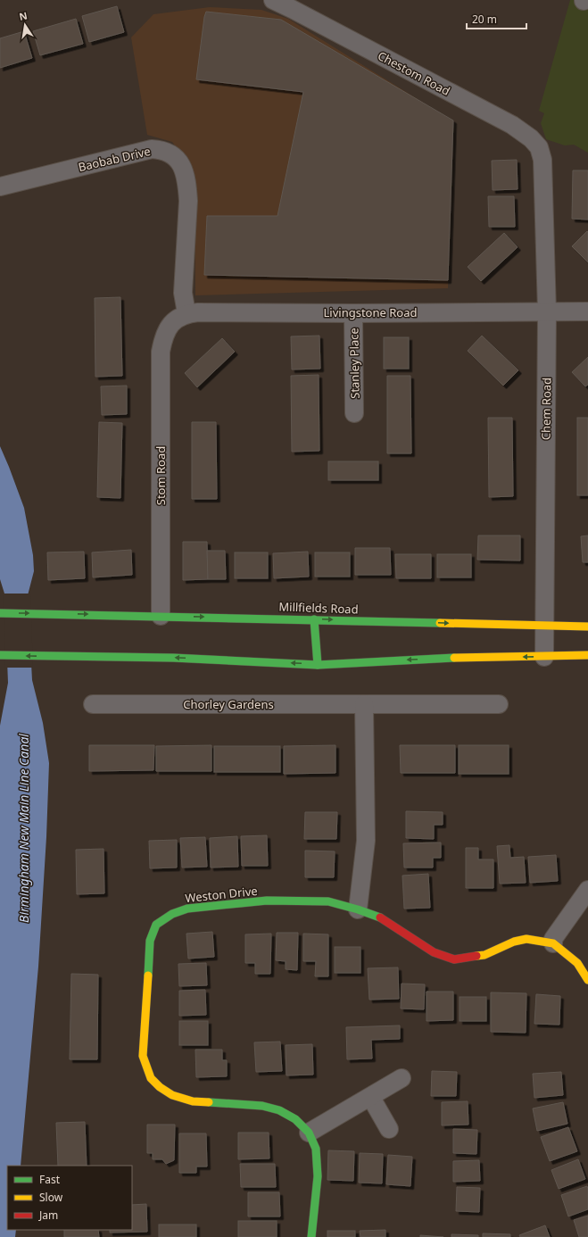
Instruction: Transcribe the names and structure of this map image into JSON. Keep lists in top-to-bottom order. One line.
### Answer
{"streets":{"main road":["Millfields Road","Weston Drive"],"street":["Chestom Road","Baobab Drive","Livingstone Road","Stanley Place","Chem Road","Stom Road","Chorley Gardens"]},"crossings":[["Chestom Road","Chem Road"],["Baobab Drive","Livingstone Road"],["Baobab Drive","Stom Road"],["Livingstone Road","Stanley Place"],["Livingstone Road","Chem Road"],["Livingstone Road","Stom Road"],["Chem Road","Millfields Road"],["Stom Road","Millfields Road"]],"water":["Birmingham New Main Line Canal"],"legend":["Fast","Slow","Jam"],"scale_bar":"20 m","north":"top"}
